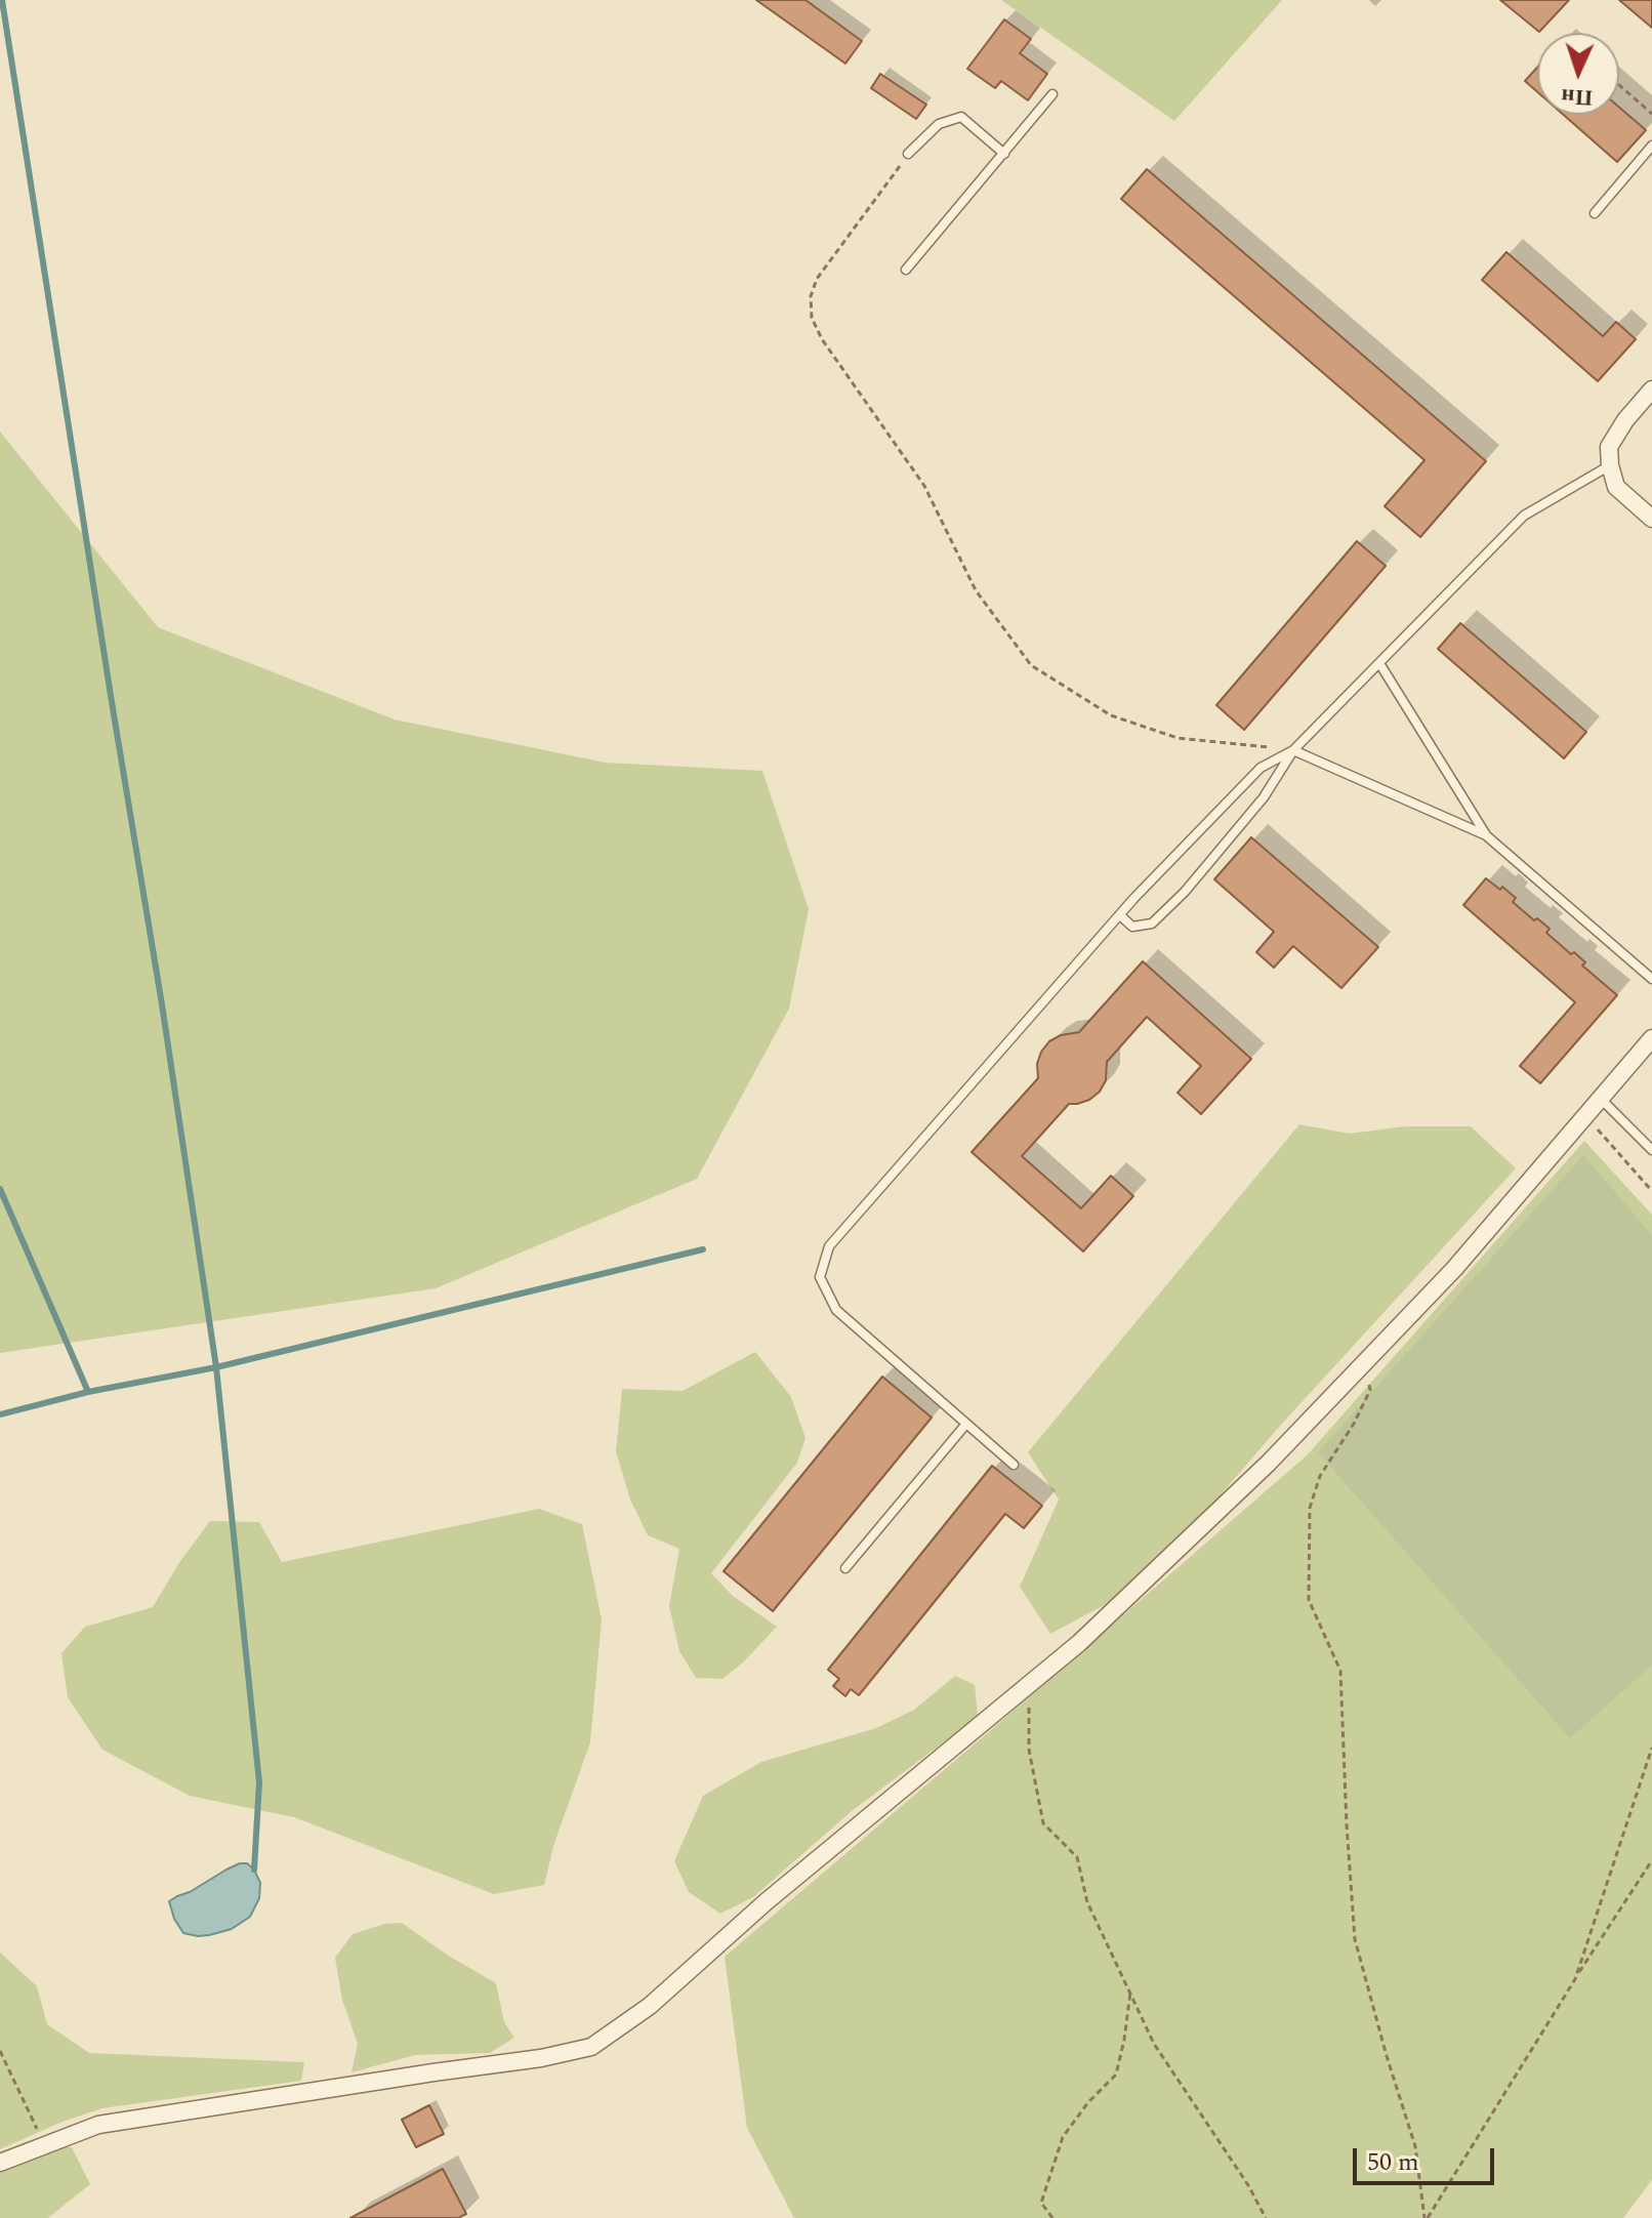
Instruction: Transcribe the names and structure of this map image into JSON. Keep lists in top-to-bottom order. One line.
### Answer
{"scale_bar":"50 m","north":"bottom"}
